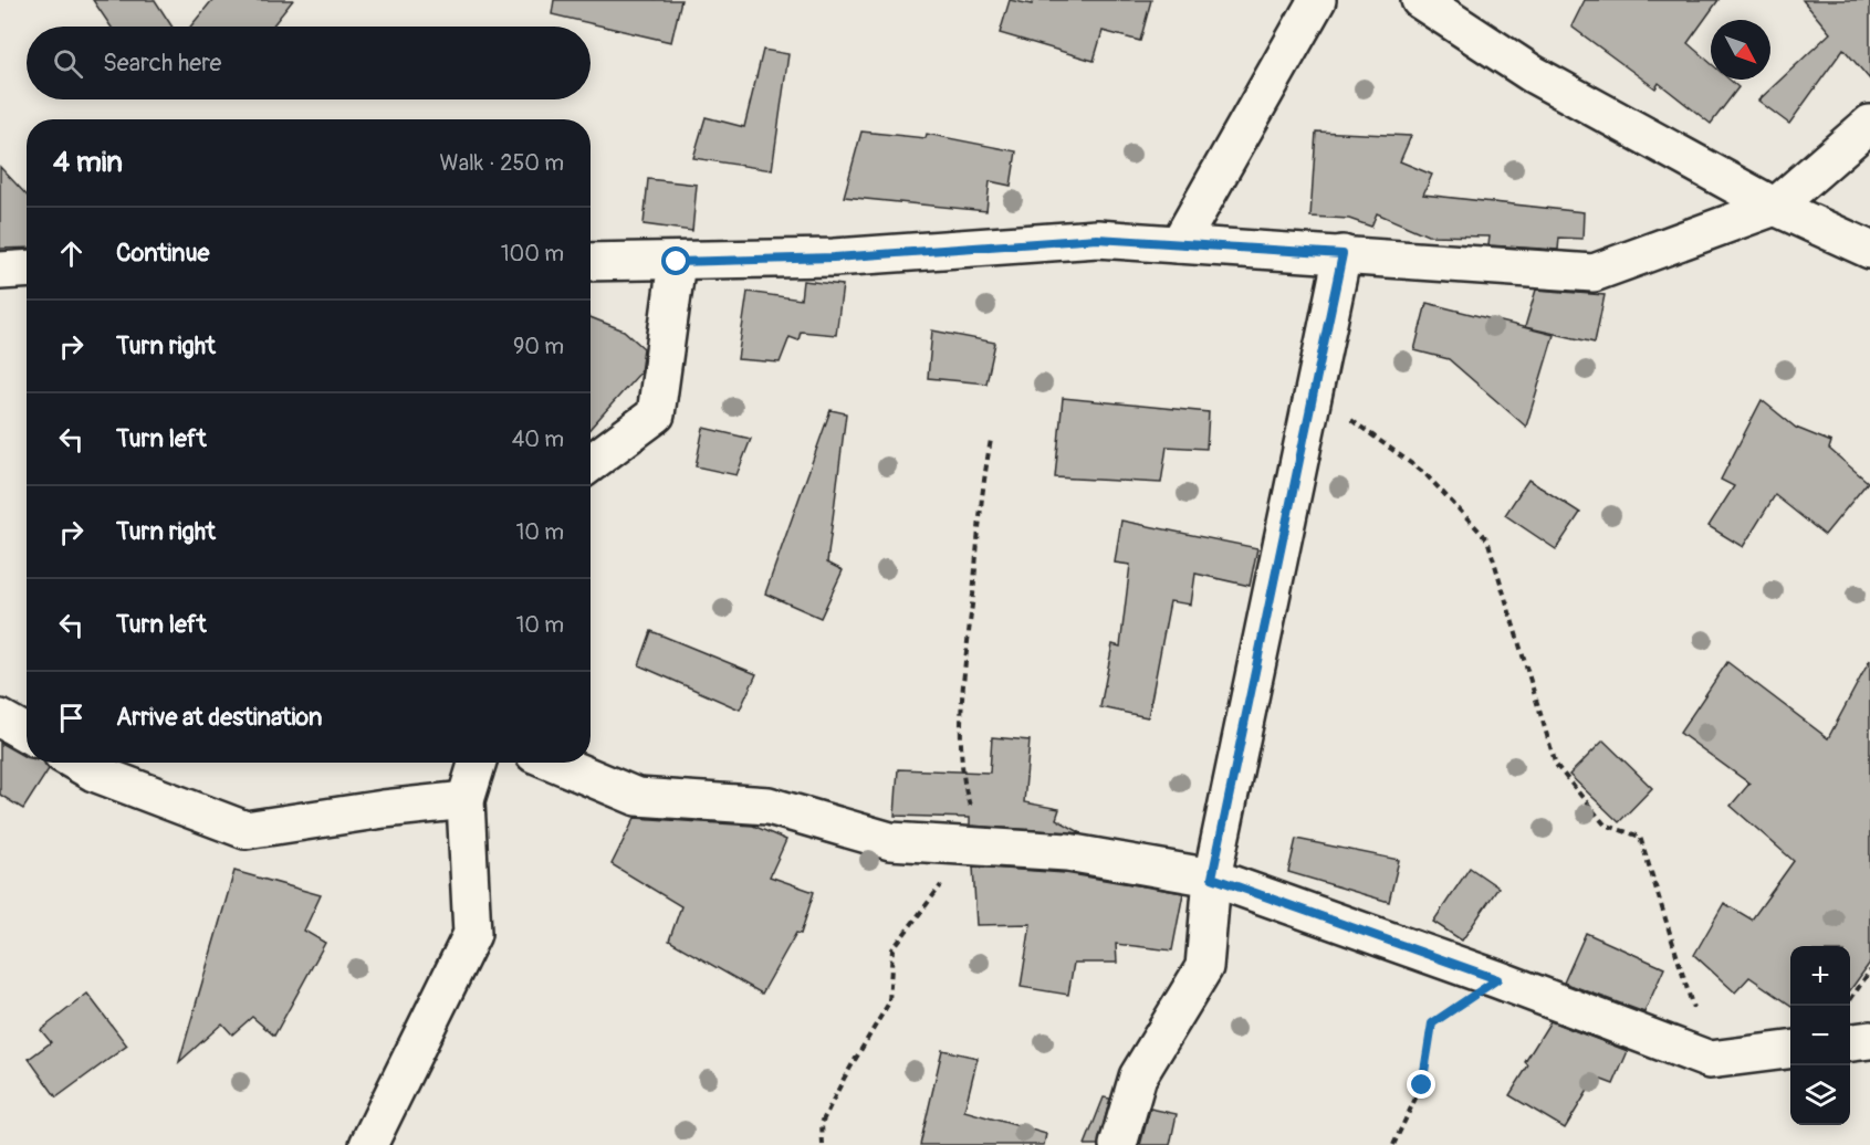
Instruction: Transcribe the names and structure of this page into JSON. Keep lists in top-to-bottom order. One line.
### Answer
{"north":"bottom right","page":{"search":"Search here","heading":["4 min","Walk · 250 m"],"list":[["Continue","100 m"],["Turn right","90 m"],["Turn left","40 m"],["Turn right","10 m"],["Turn left","10 m"],"Arrive at destination"],"map_buttons":["+","−"]}}
